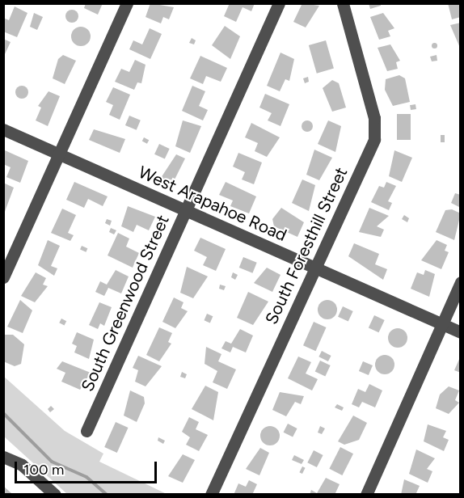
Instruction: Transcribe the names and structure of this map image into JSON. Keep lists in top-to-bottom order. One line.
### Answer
{"streets":{"street":["West Arapahoe Road","South Foresthill Street","South Greenwood Street"]},"crossings":[["West Arapahoe Road","South Foresthill Street"],["West Arapahoe Road","South Greenwood Street"]],"scale_bar":"100 m"}
